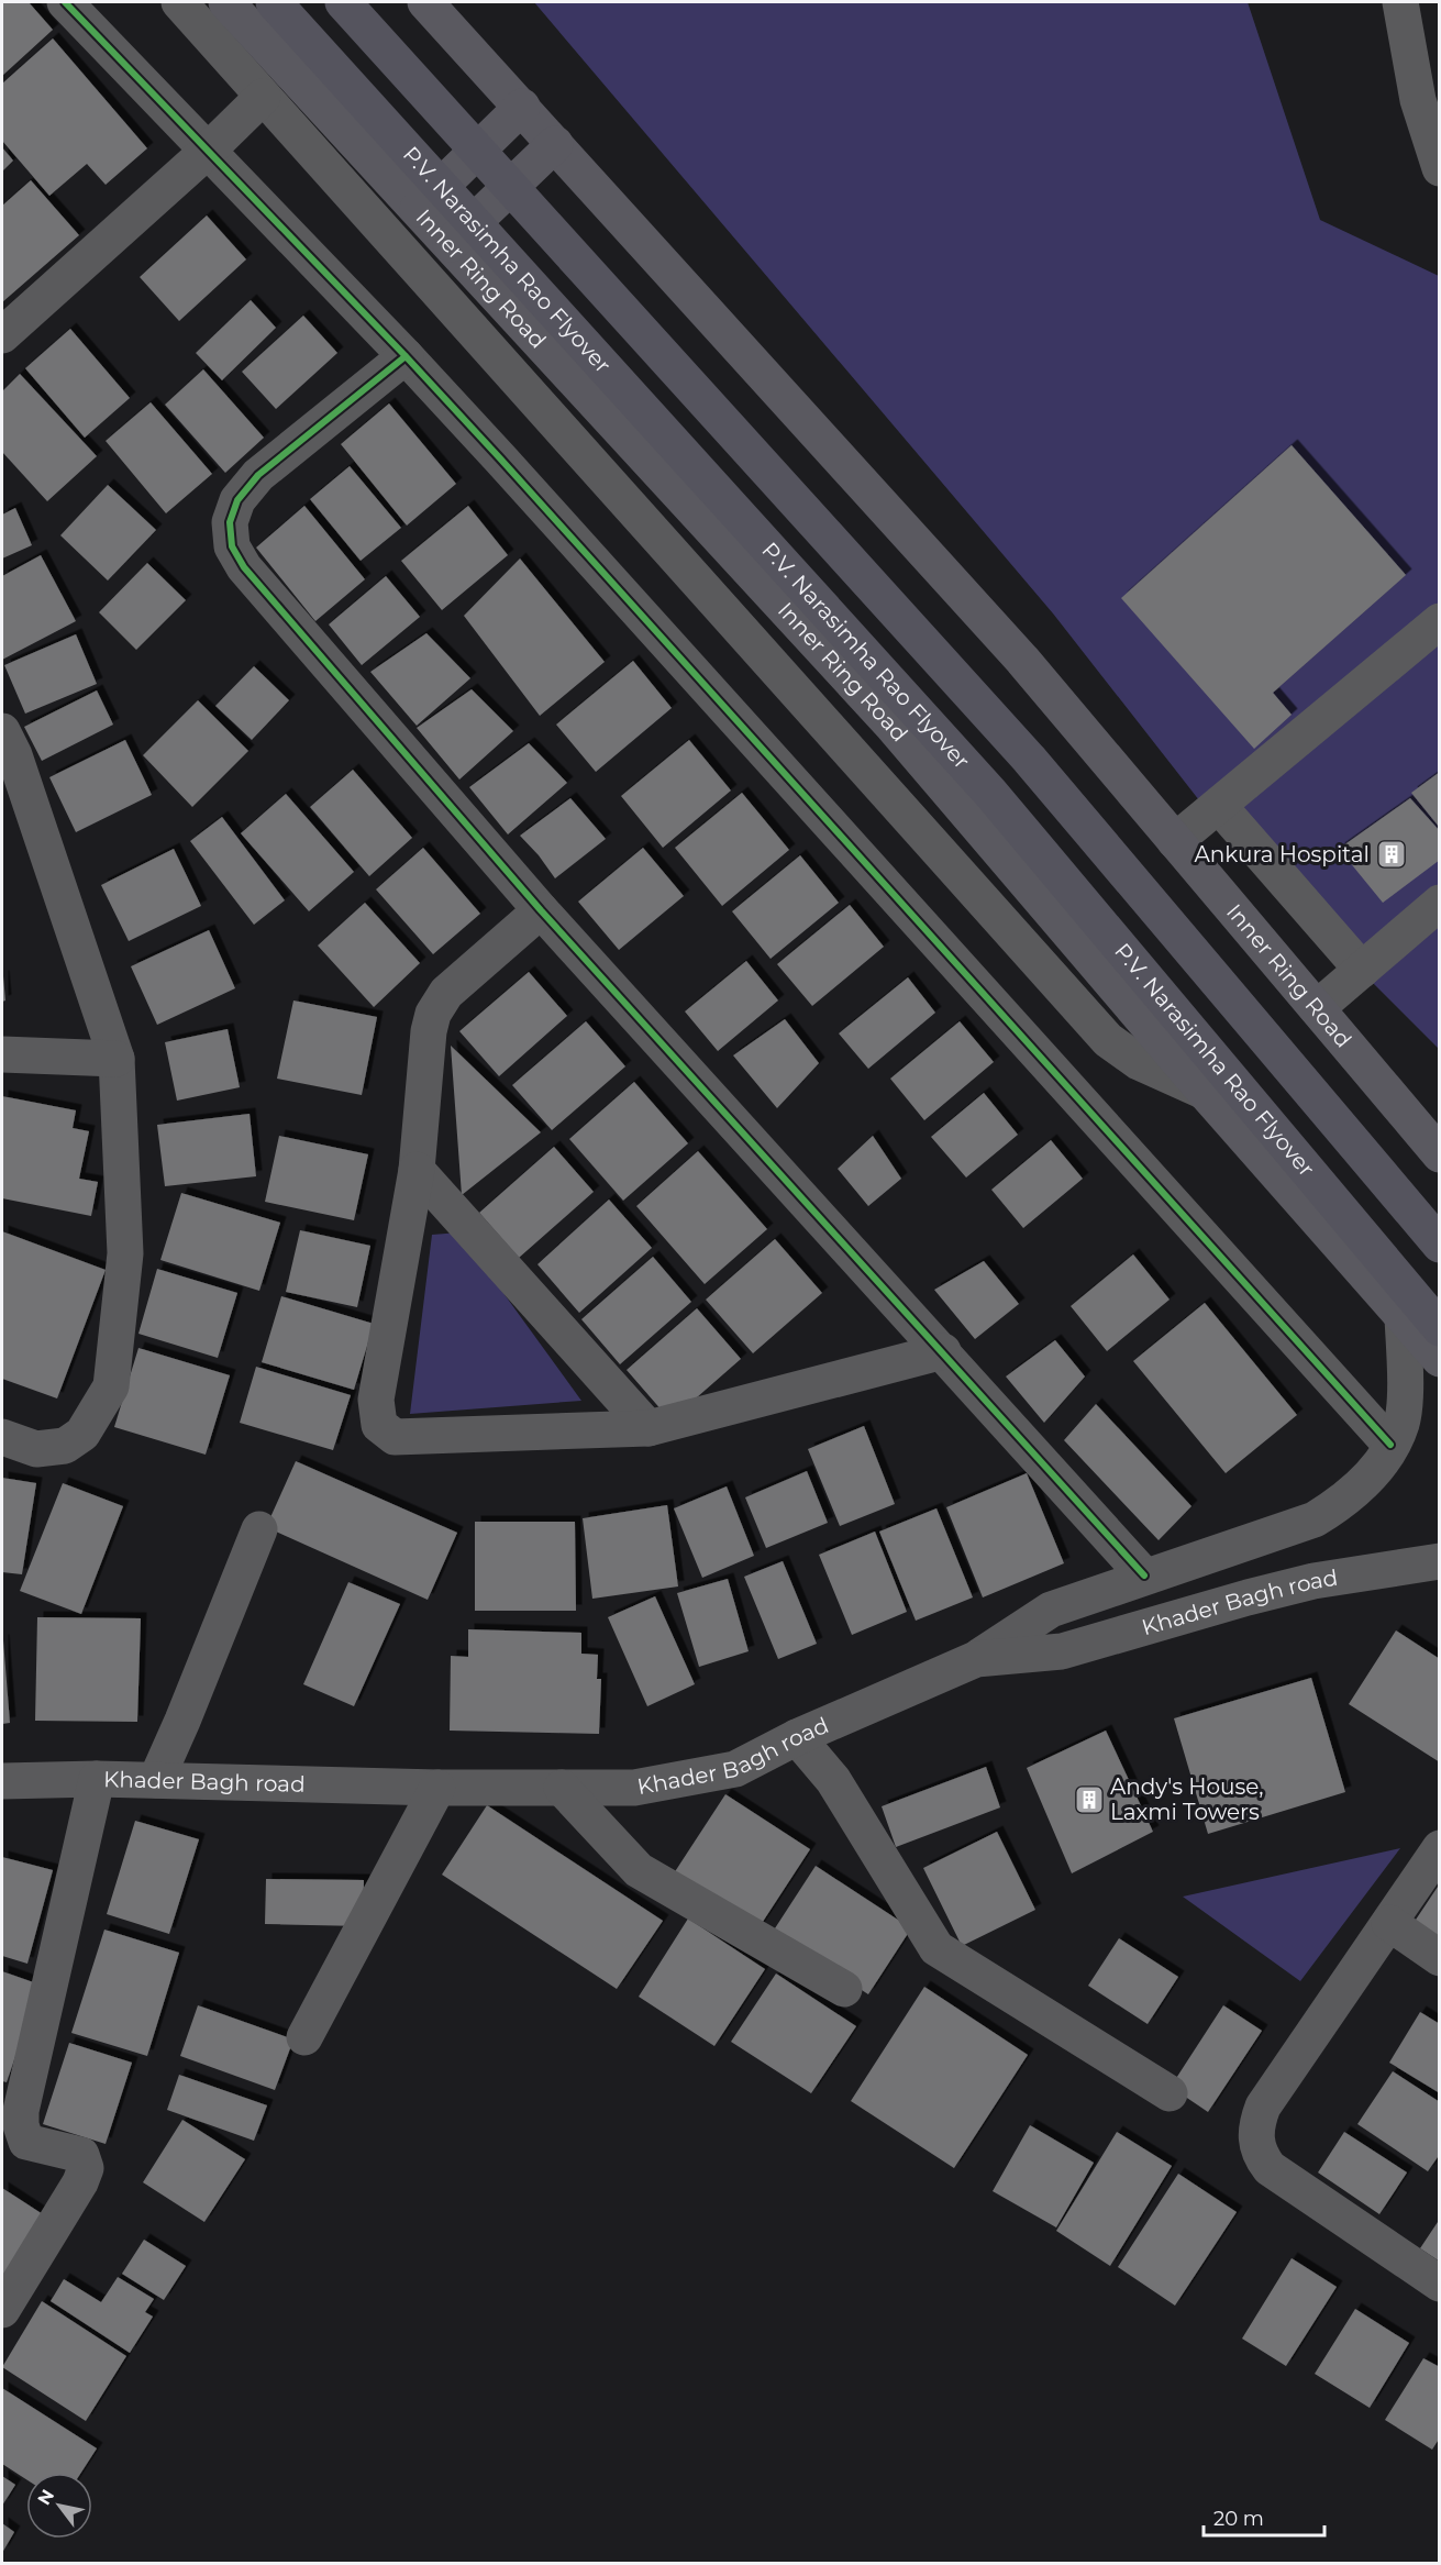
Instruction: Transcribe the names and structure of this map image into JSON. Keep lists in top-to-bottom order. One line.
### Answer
{"streets":{"highway":["P.V. Narasimha Rao Flyover"],"main road":["Inner Ring Road"],"street":["Khader Bagh road"]},"places":{"building":["Ankura Hospital","Andy's House, Laxmi Towers"]},"scale_bar":"20 m","north":"top left"}
